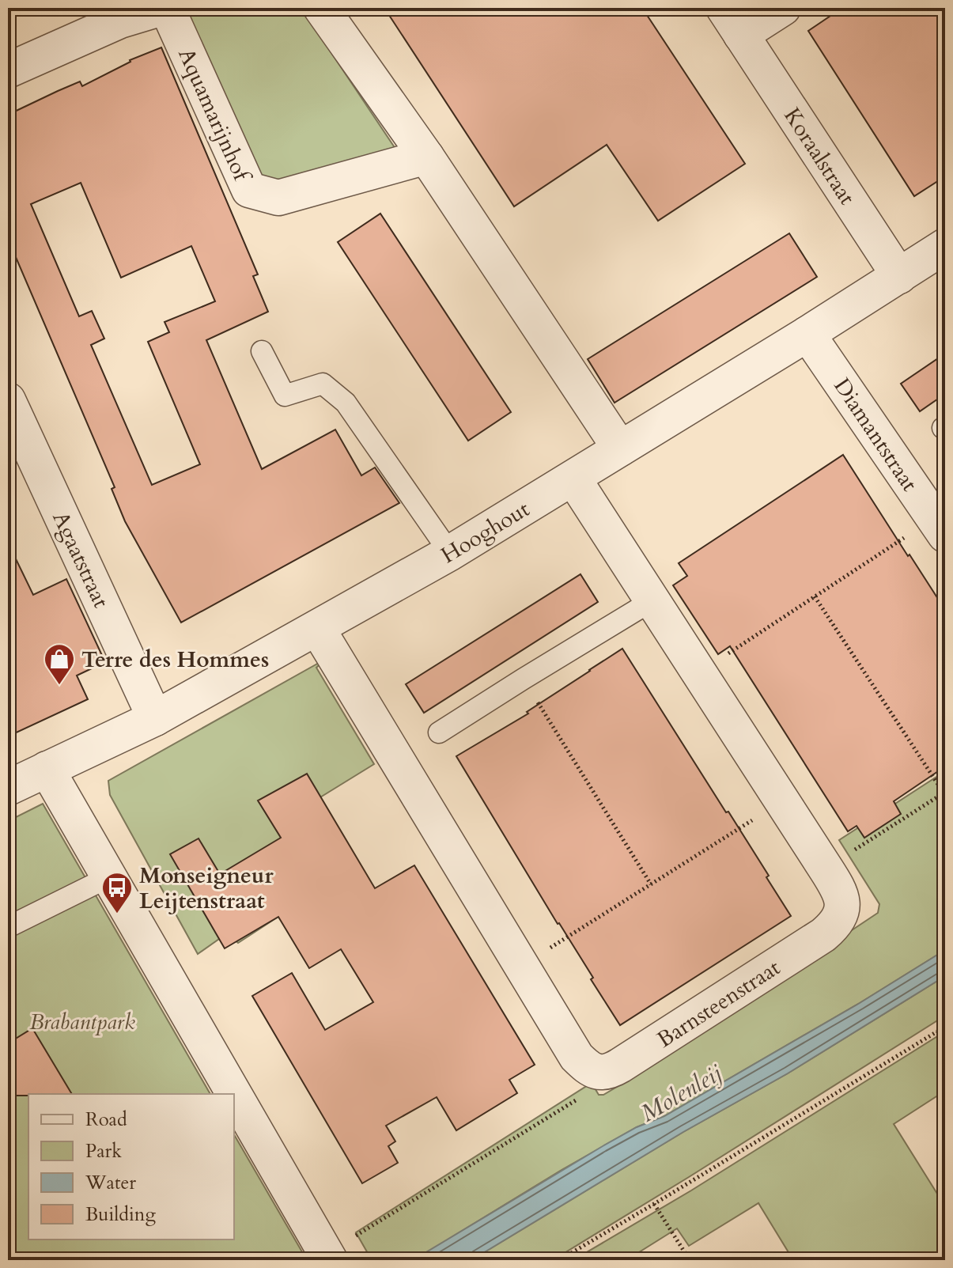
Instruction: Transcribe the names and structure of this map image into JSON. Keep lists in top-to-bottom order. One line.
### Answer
{"streets":{"street":["Aquamarijnhof","Koraalstraat","Diamantstraat","Hooghout","Agaatstraat","Barnsteenstraat"]},"crossings":[["Koraalstraat","Hooghout"],["Diamantstraat","Hooghout"],["Hooghout","Agaatstraat"],["Hooghout","Barnsteenstraat"]],"water":["Molenleij"],"parks":["Brabantpark"],"places":{"shop":["Terre des Hommes"],"bus stop":["Monseigneur Leijtenstraat"]},"legend":["Road","Park","Water","Building"]}
